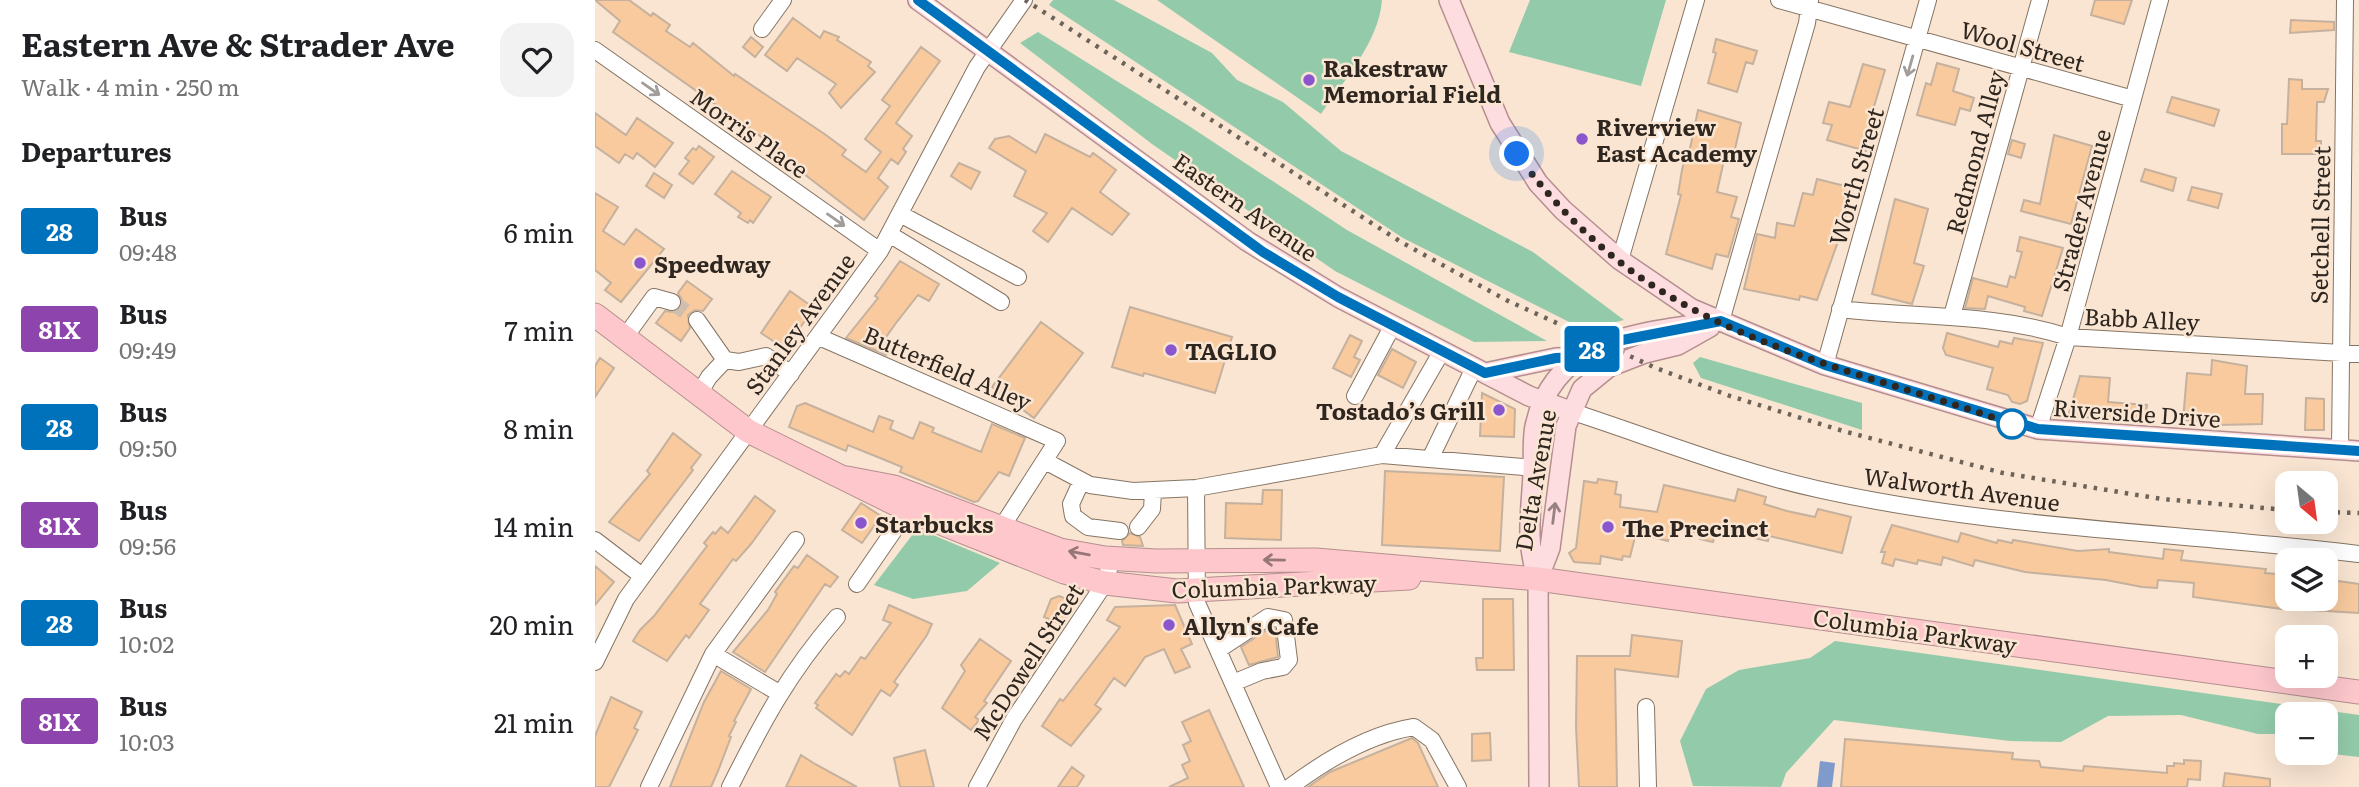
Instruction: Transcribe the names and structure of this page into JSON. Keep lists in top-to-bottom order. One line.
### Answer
{"streets":{"highway":["Columbia Parkway"],"main road":["Eastern Avenue","Riverside Drive","Delta Avenue"],"street":["Wool Street","Morris Place","Redmond Alley","Worth Street","Strader Avenue","Setchell Street","Babb Alley","Stanley Avenue","Butterfield Alley","Walworth Avenue","McDowell Street"]},"crossings":[["Wool Street","Redmond Alley"],["Wool Street","Worth Street"],["Wool Street","Strader Avenue"],["Morris Place","Stanley Avenue"],["Redmond Alley","Babb Alley"],["Worth Street","Babb Alley"],["Worth Street","Riverside Drive"],["Eastern Avenue","Stanley Avenue"],["Eastern Avenue","Delta Avenue"],["Eastern Avenue","Walworth Avenue"],["Strader Avenue","Babb Alley"],["Strader Avenue","Riverside Drive"],["Setchell Street","Babb Alley"],["Setchell Street","Riverside Drive"],["Stanley Avenue","Butterfield Alley"],["Stanley Avenue","Columbia Parkway"],["Riverside Drive","Delta Avenue"],["Delta Avenue","Walworth Avenue"],["Delta Avenue","Columbia Parkway"],["Columbia Parkway","McDowell Street"]],"one_way":["Morris Place"],"places":["Rakestraw Memorial Field","Riverview East Academy","Speedway","TAGLIO","Tostado’s Grill","Starbucks","The Precinct","Allyn's Cafe"],"lines":["bus line 28"],"north":"bottom right","page":{"heading":[["Eastern Ave & Strader Ave","Walk · 4 min · 250 m"],"Departures"],"on_map":"28","list":[{"mark":"28","name":"Bus","note":"09:48","value":"6 min"},{"mark":"81X","name":"Bus","note":"09:49","value":"7 min"},{"mark":"28","name":"Bus","note":"09:50","value":"8 min"},{"mark":"81X","name":"Bus","note":"09:56","value":"14 min"},{"mark":"28","name":"Bus","note":"10:02","value":"20 min"},{"mark":"81X","name":"Bus","note":"10:03","value":"21 min"}],"map_buttons":["+","−"]}}
